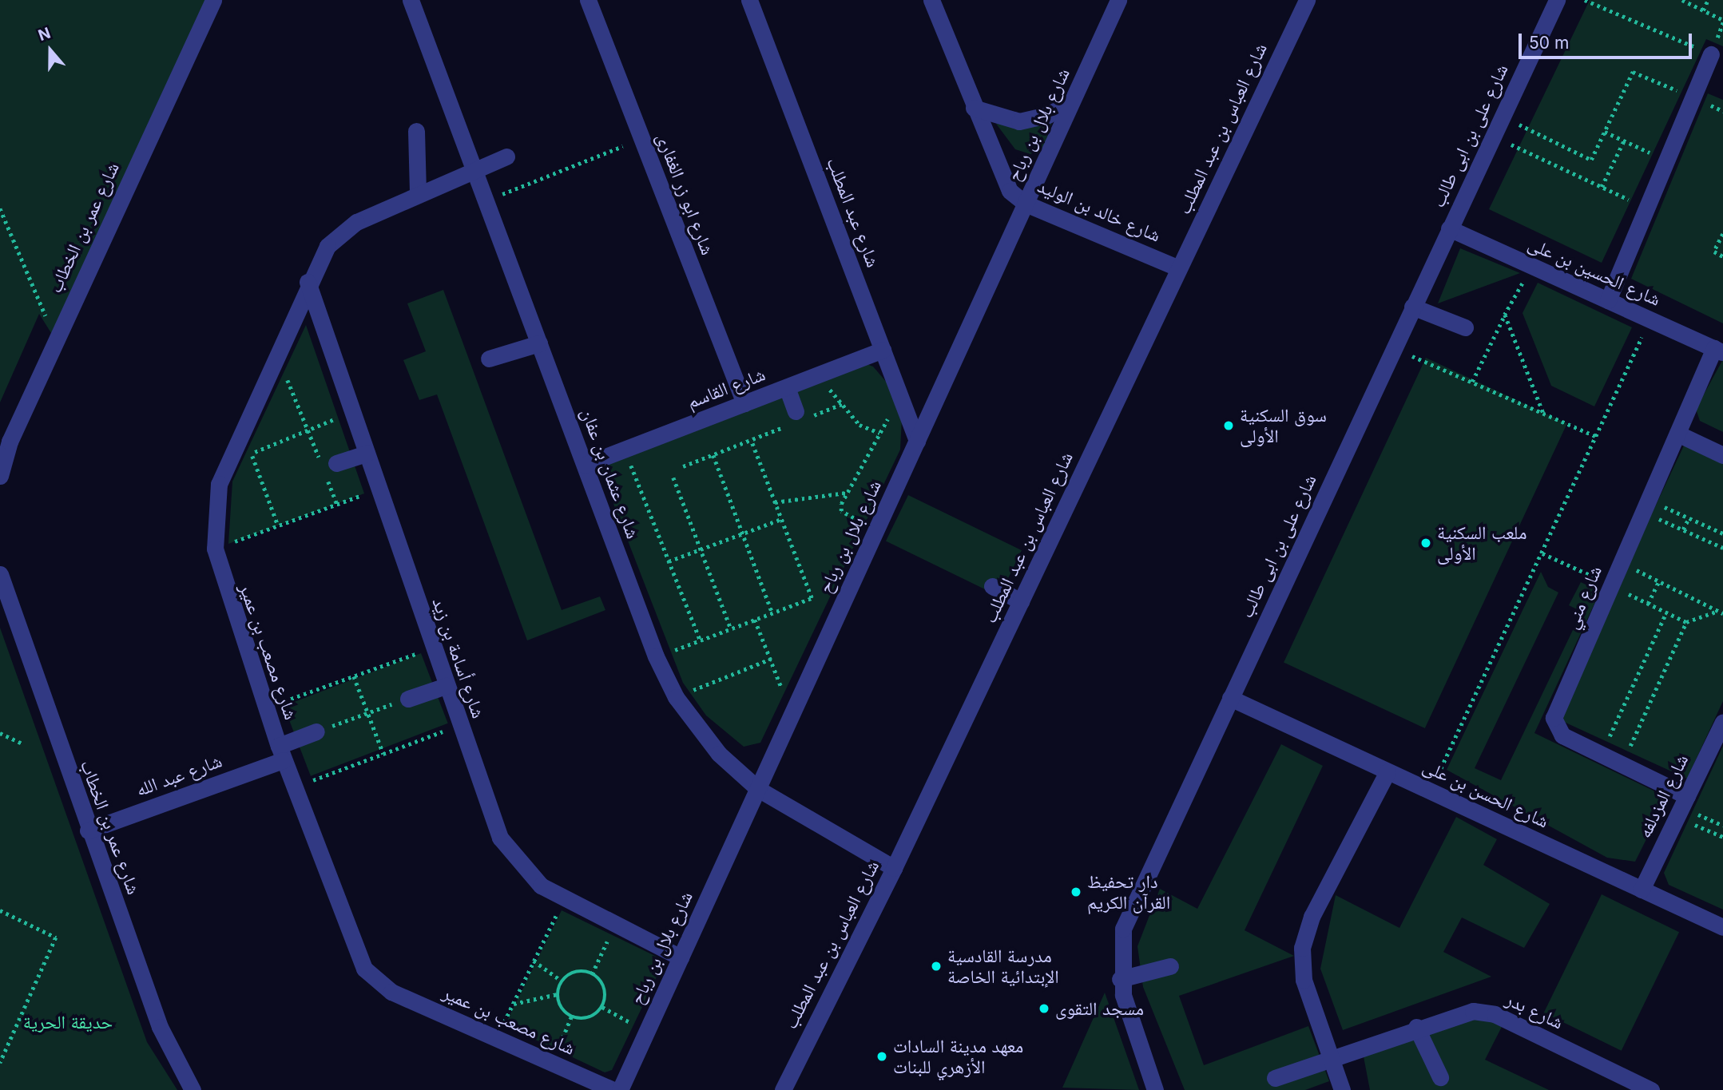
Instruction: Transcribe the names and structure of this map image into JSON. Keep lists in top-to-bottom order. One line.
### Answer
{"streets":{"street":["شارع بلال بن رباح","شارع العباس بن عبد المطلب","شارع على بن ابى طالب","شارع ابو زر الغفارى","شارع خالد بن الوليد","شارع عبد المطلب","شارع عمر بن الخطاب","شارع الحسين بن على","شارع القاسم","شارع عثمان بن عفان","شارع مني","شارع مصعب بن عمير","شارع أسامة بن زيد","شارع عبد الله","شارع الحسن بن على","شارع المزدلفه","شارع بدر"]},"crossings":[["شارع بلال بن رباح","شارع خالد بن الوليد"],["شارع بلال بن رباح","شارع عبد المطلب"],["شارع بلال بن رباح","شارع عثمان بن عفان"],["شارع بلال بن رباح","شارع أسامة بن زيد"],["شارع العباس بن عبد المطلب","شارع خالد بن الوليد"],["شارع العباس بن عبد المطلب","شارع عثمان بن عفان"],["شارع على بن ابى طالب","شارع الحسين بن على"],["شارع على بن ابى طالب","شارع الحسن بن على"],["شارع ابو زر الغفارى","شارع القاسم"],["شارع عبد المطلب","شارع القاسم"],["شارع عمر بن الخطاب","شارع عبد الله"],["شارع الحسين بن على","شارع مني"],["شارع القاسم","شارع عثمان بن عفان"],["شارع عثمان بن عفان","شارع مصعب بن عمير"],["شارع مني","شارع المزدلفه"],["شارع مصعب بن عمير","شارع أسامة بن زيد"],["شارع مصعب بن عمير","شارع عبد الله"],["شارع الحسن بن على","شارع المزدلفه"]],"parks":["حديقة الحرية"],"places":["سوق السكنية الأولى","ملعب السكنية الأولى","دار تحفيظ القرآن الكريم","مدرسة القادسية الإبتدائية الخاصة","مسجد التقوى","معهد مدينة السادات الأزهري للبنات"],"scale_bar":"50 m","north":"top"}
